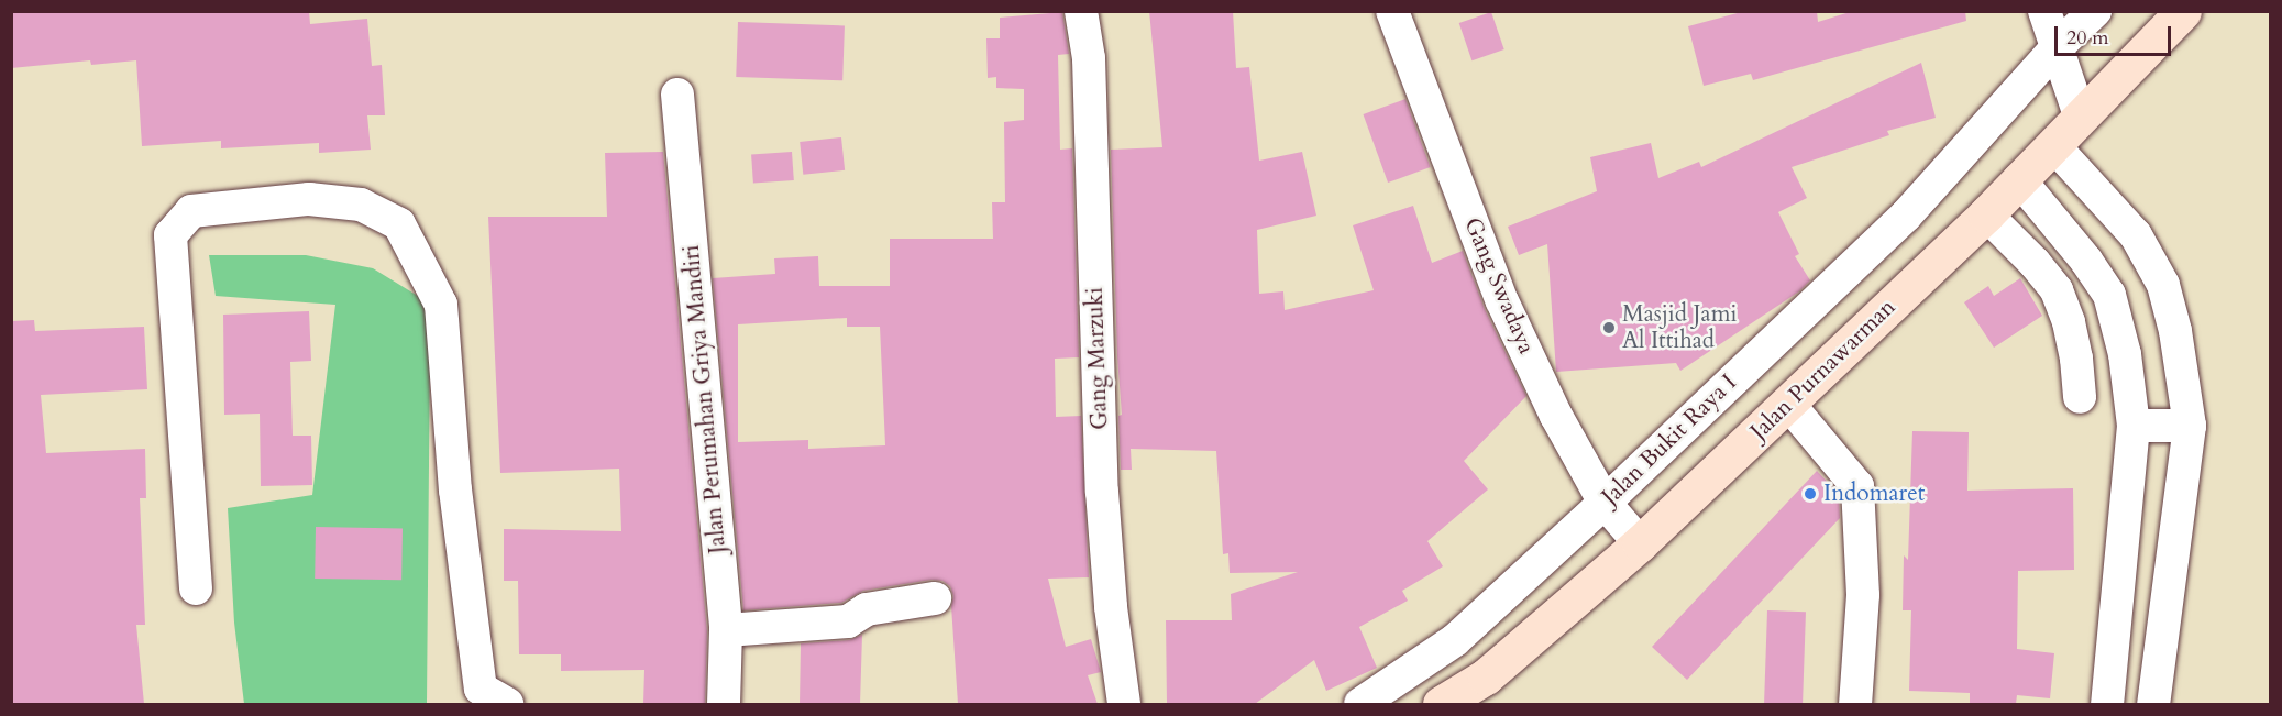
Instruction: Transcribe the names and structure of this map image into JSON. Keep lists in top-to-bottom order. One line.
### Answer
{"streets":{"street":["Gang Swadaya","Gang Marzuki","Jalan Purnawarman","Jalan Perumahan Griya Mandiri","Jalan Bukit Raya I"]},"crossings":[["Gang Swadaya","Jalan Purnawarman"],["Gang Swadaya","Jalan Bukit Raya I"],["Jalan Purnawarman","Jalan Bukit Raya I"]],"places":["Masjid Jami Al Ittihad","Indomaret"],"scale_bar":"20 m"}
